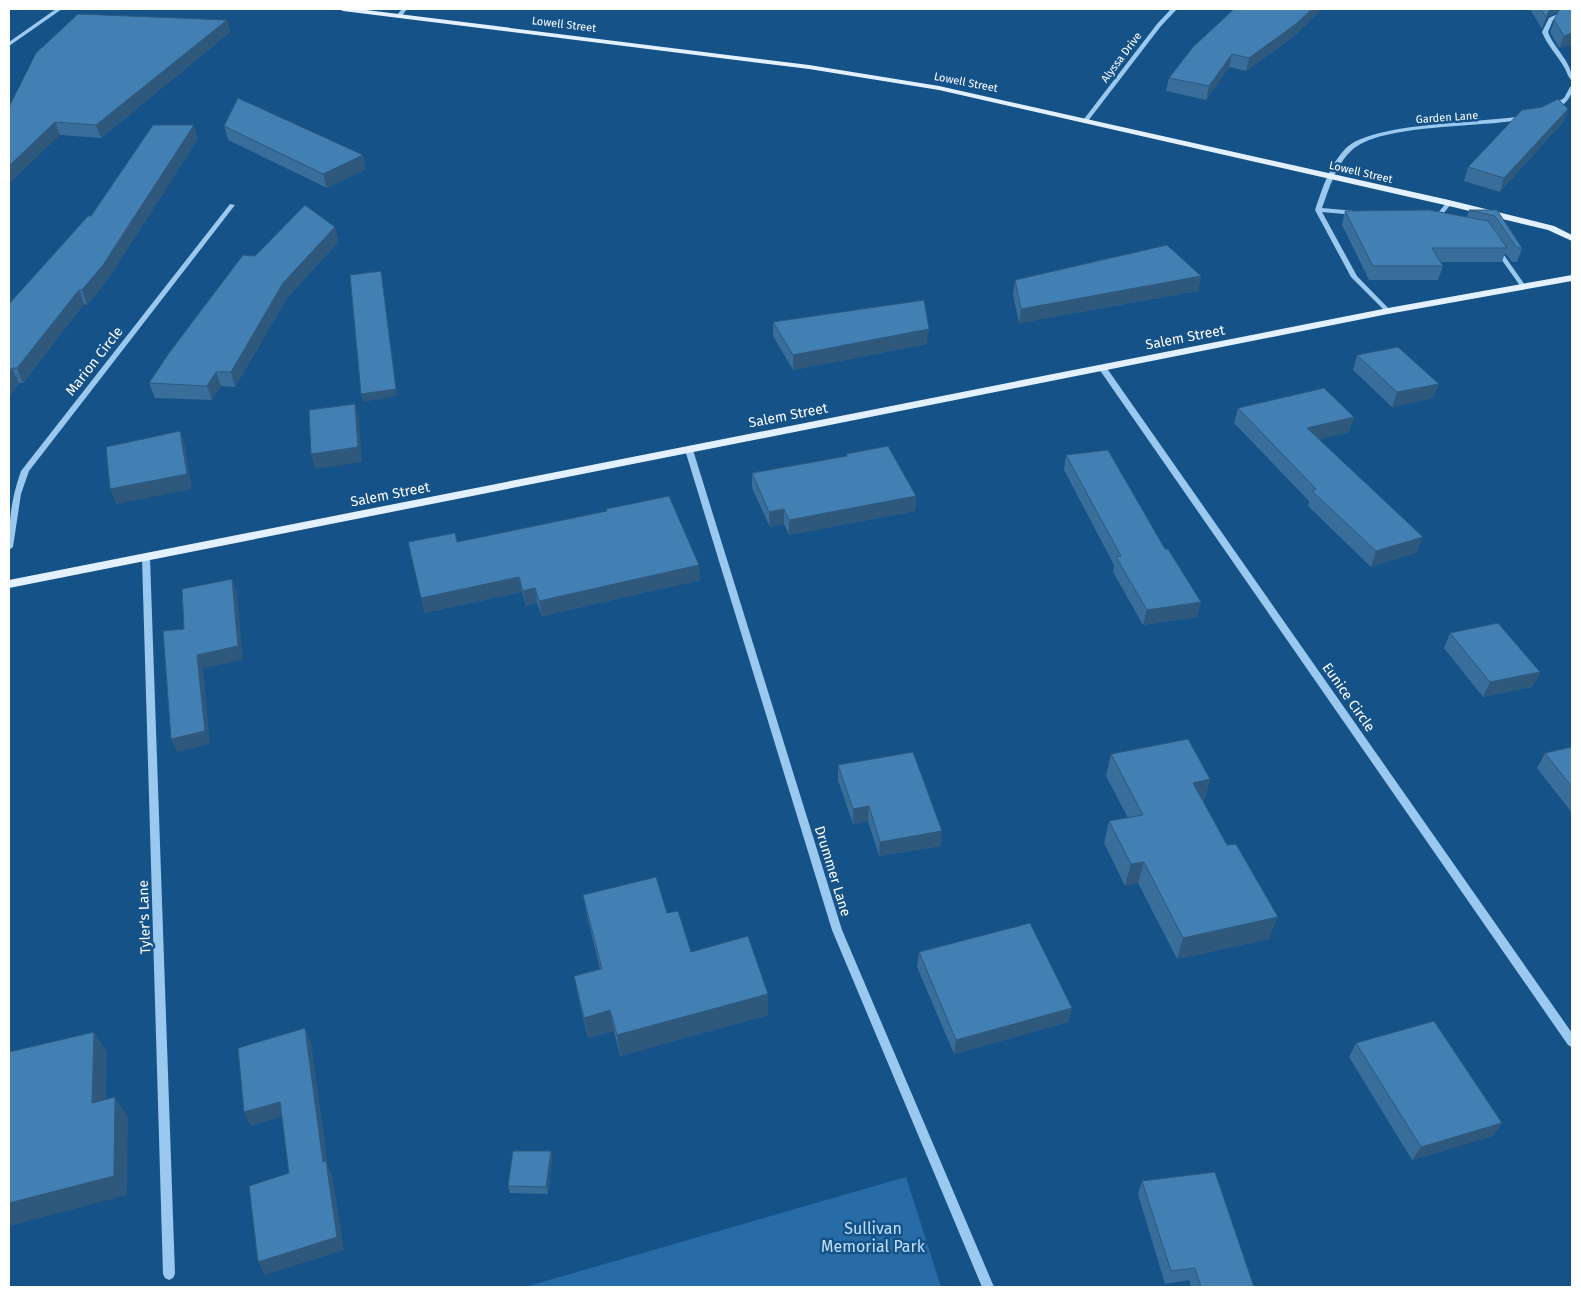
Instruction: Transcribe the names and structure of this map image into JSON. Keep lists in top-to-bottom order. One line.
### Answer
{"streets":{"main road":["Lowell Street","Salem Street"],"street":["Alyssa Drive","Garden Lane","Marion Circle","Eunice Circle","Drummer Lane","Tyler's Lane"]},"crossings":[["Lowell Street","Alyssa Drive"],["Lowell Street","Garden Lane"],["Salem Street","Eunice Circle"],["Salem Street","Drummer Lane"],["Salem Street","Tyler's Lane"]],"parks":["Sullivan Memorial Park"]}
